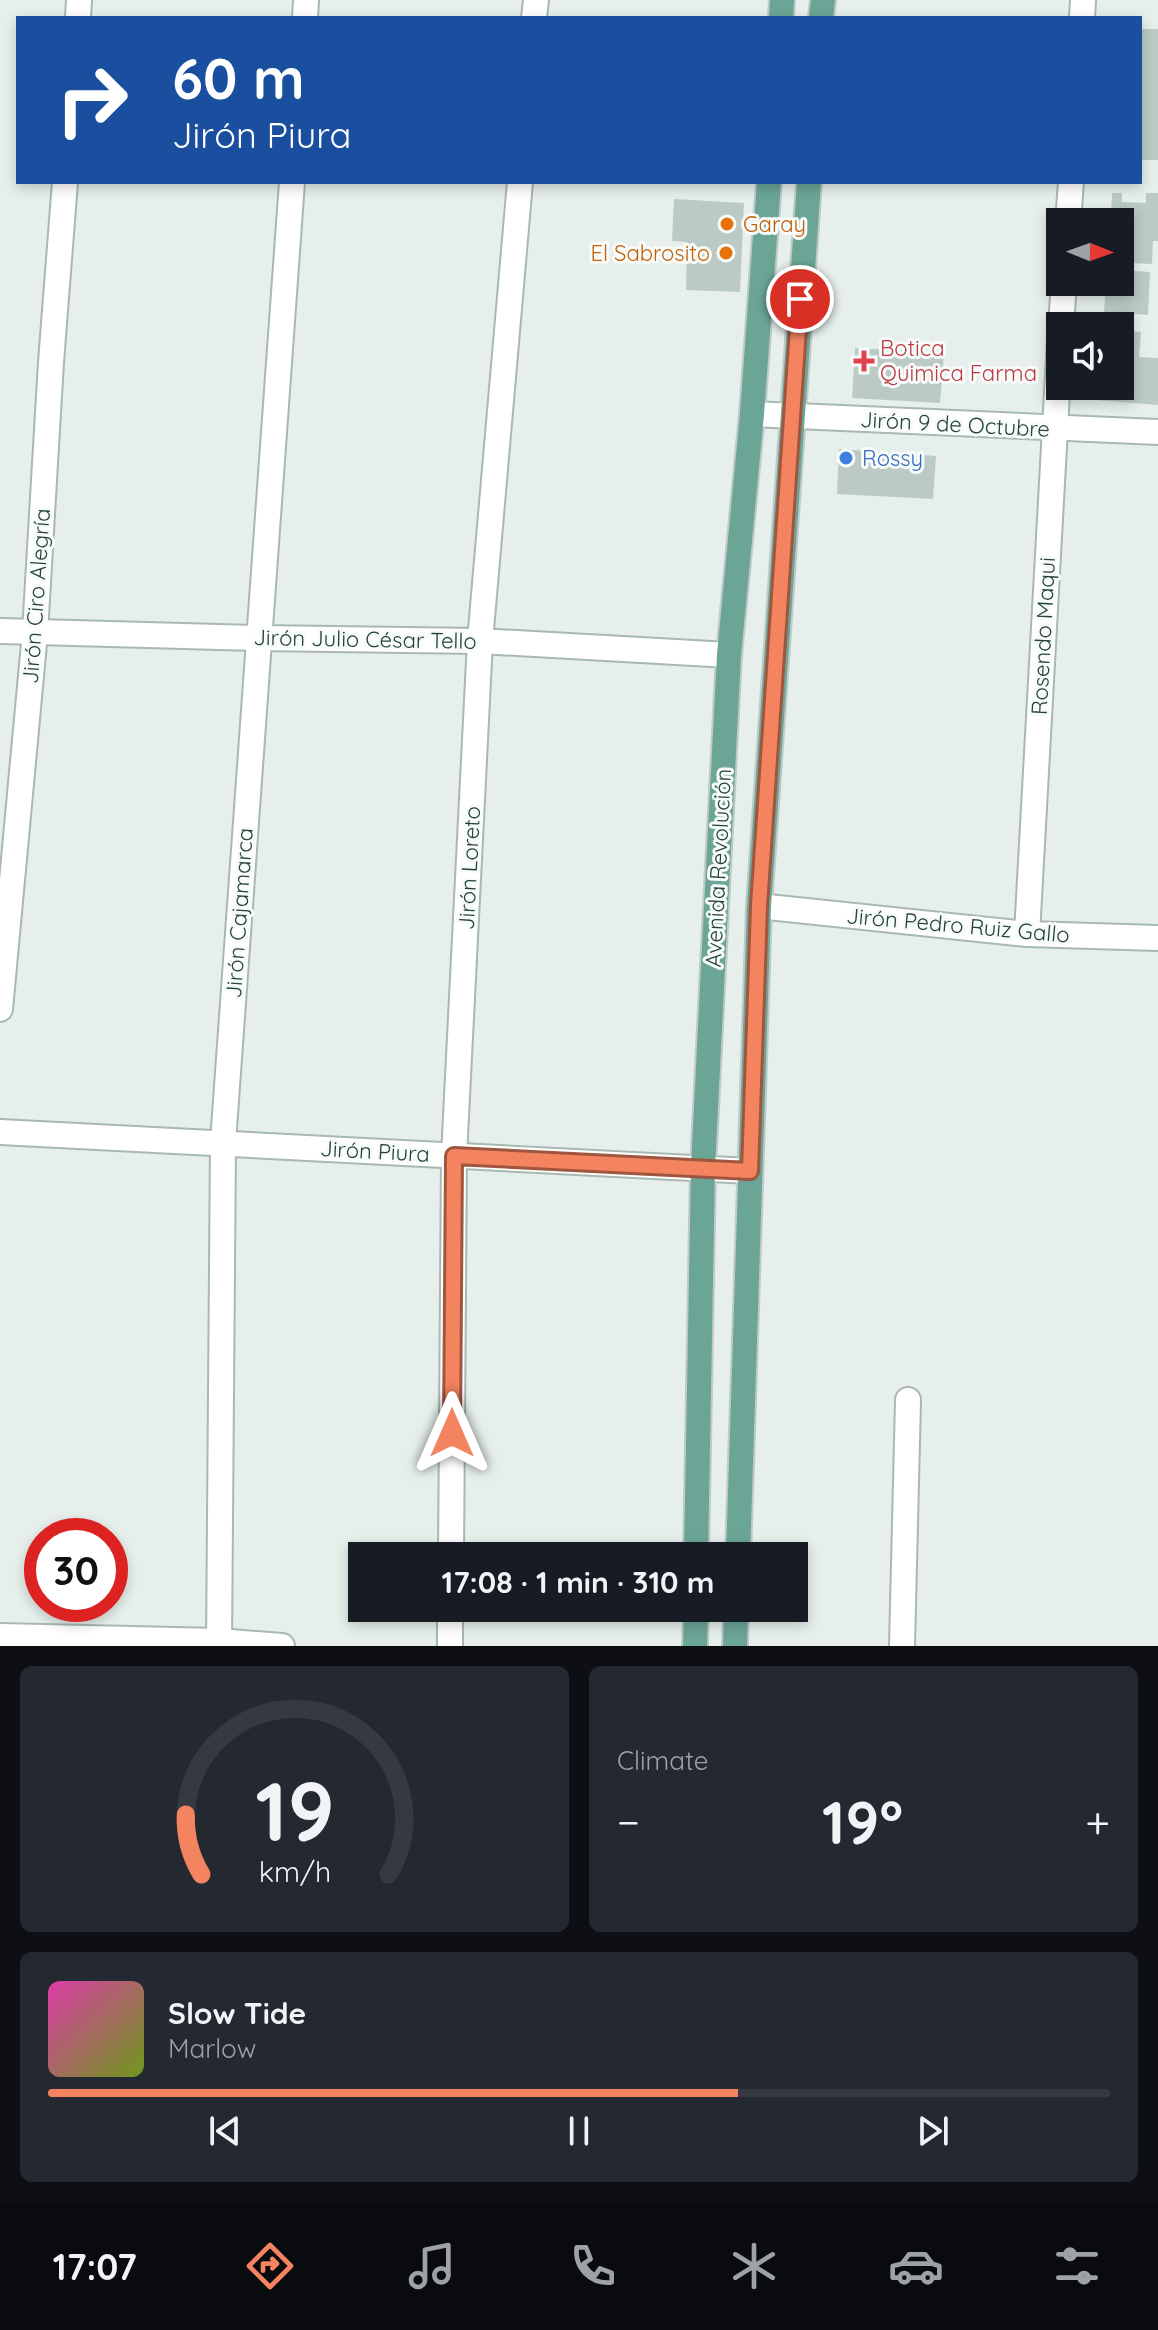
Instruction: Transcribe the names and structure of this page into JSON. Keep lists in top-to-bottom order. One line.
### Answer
{"streets":{"main road":["Avenida Revolución"],"street":["Jirón 9 de Octubre","Jirón Ciro Alegría","Rosendo Maqui","Jirón Julio César Tello","Jirón Loreto","Jirón Cajamarca","Jirón Pedro Ruiz Gallo","Jirón Piura"]},"crossings":[["Jirón 9 de Octubre","Rosendo Maqui"],["Jirón 9 de Octubre","Avenida Revolución"],["Jirón Ciro Alegría","Jirón Julio César Tello"],["Rosendo Maqui","Jirón Pedro Ruiz Gallo"],["Jirón Julio César Tello","Jirón Loreto"],["Jirón Julio César Tello","Avenida Revolución"],["Jirón Julio César Tello","Jirón Cajamarca"],["Jirón Loreto","Jirón Piura"],["Avenida Revolución","Jirón Pedro Ruiz Gallo"],["Avenida Revolución","Jirón Piura"],["Jirón Cajamarca","Jirón Piura"]],"places":{"other":["Garay","El Sabrosito","Rossy"],"health":["Botica Quimica Farma"]},"north":"right","page":{"turn":["60 m","Jirón Piura"],"limit":"30","trip":"17:08 · 1 min · 310 m","tile":"Climate","heat":["−","19°","+"],"song":["Slow Tide","Marlow"],"tabs":"17:07","gauge":["19","km/h"]}}
